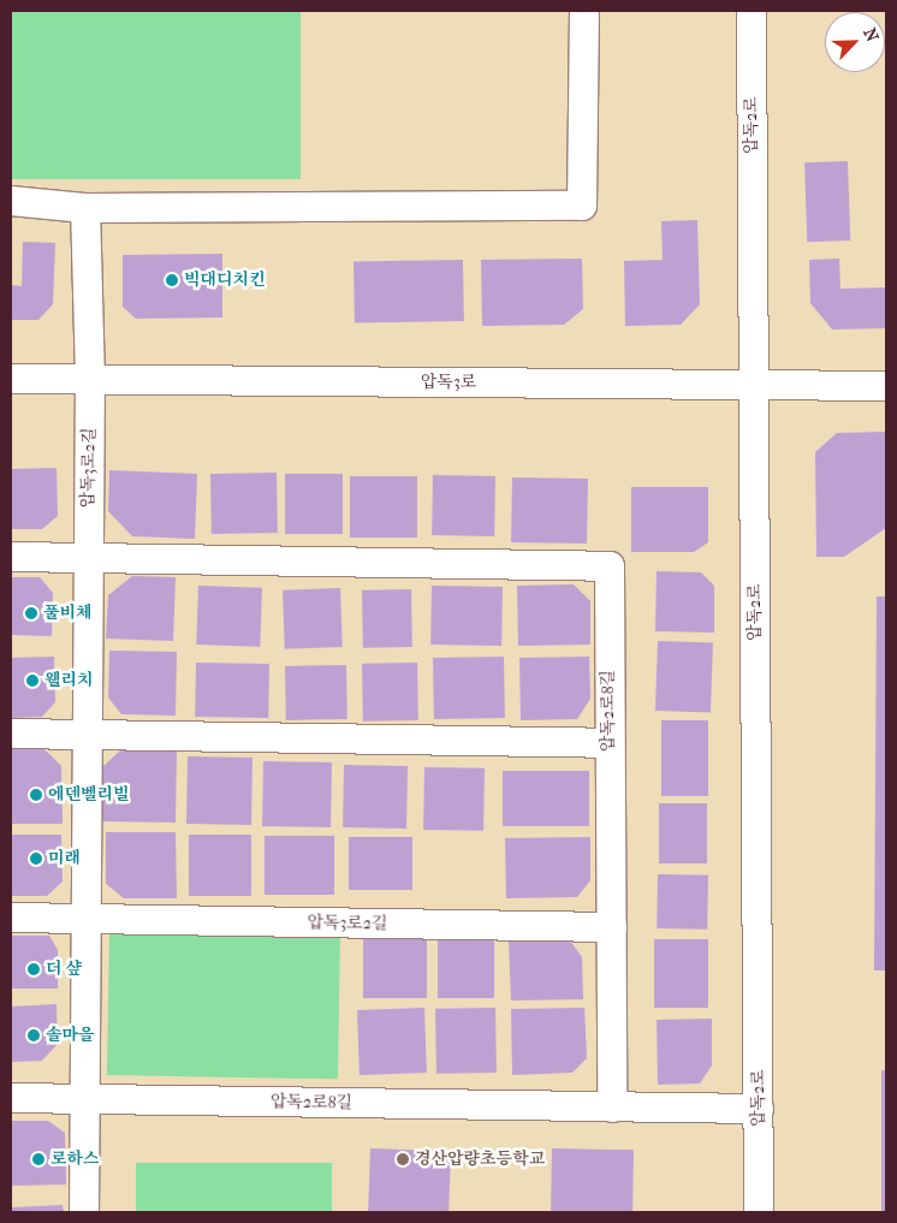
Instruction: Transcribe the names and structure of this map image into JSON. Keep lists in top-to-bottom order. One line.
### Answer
{"streets":{"street":["압독2로","압독3로","압독3로2길","압독2로8길"]},"crossings":[["압독2로","압독3로"],["압독2로","압독2로8길"],["압독3로","압독3로2길"],["압독3로2길","압독2로8길"]],"places":["빅대디치킨","풀비체","웰리치","에덴벨리빌","미래","더 샾","솔마을","로하스","경산압량초등학교"],"north":"top right"}
